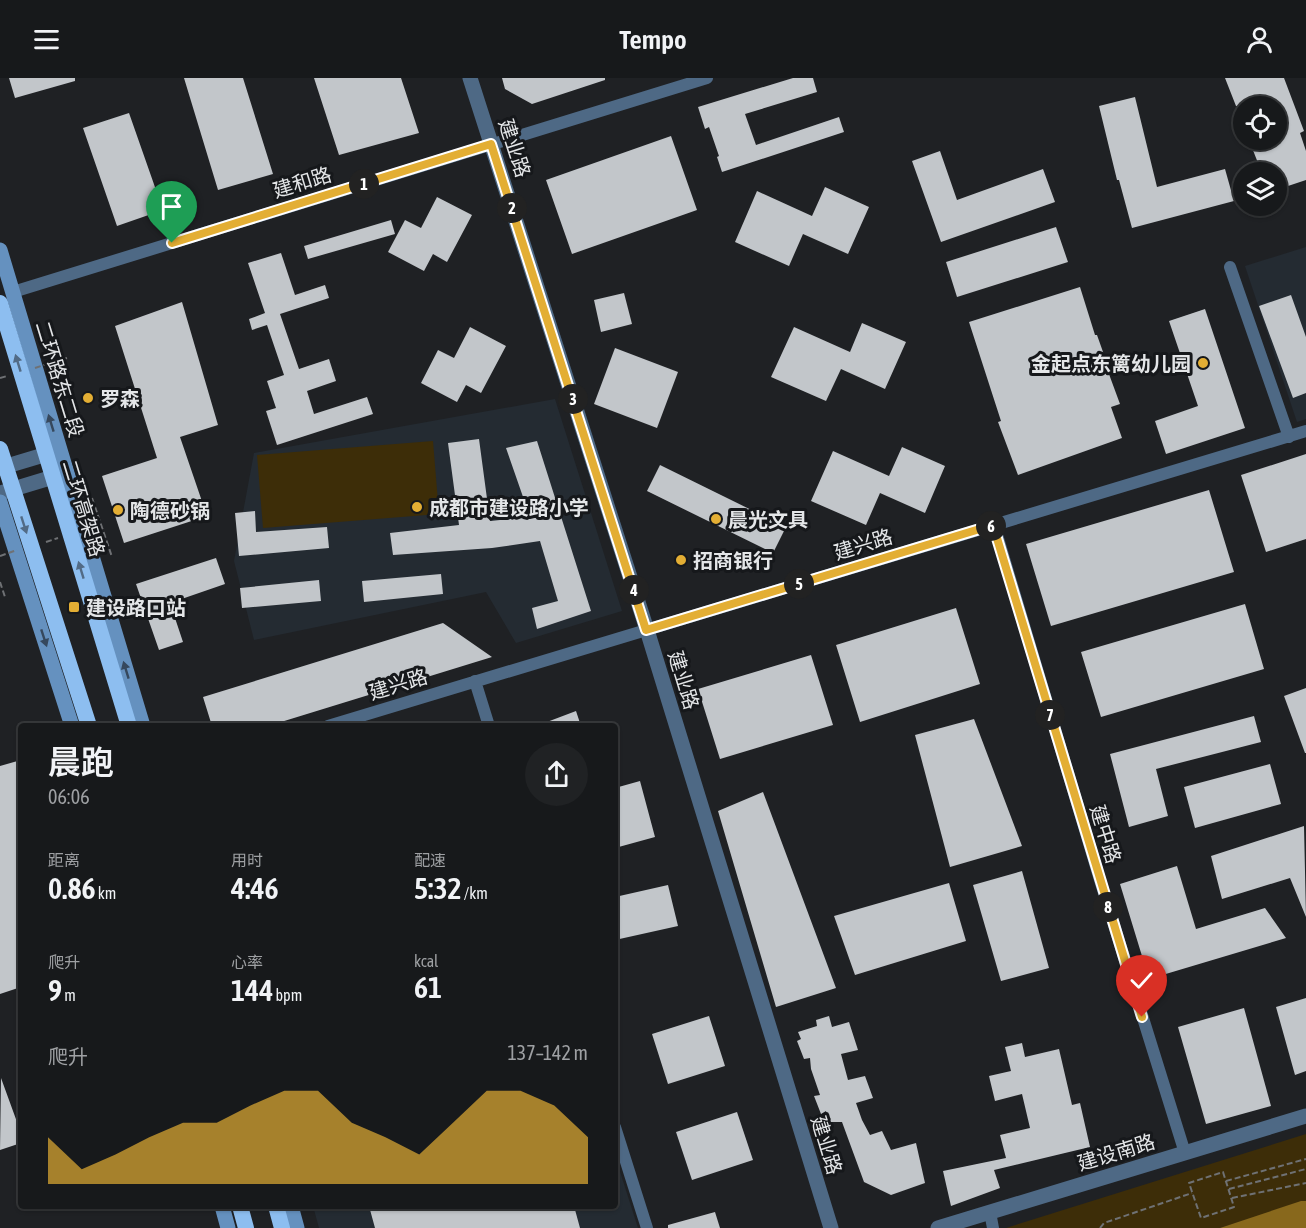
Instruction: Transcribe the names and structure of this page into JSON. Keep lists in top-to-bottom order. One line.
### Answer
{"streets":{"highway":["二环高架路"],"main road":["二环路东二段"],"street":["建业路","建和路","建兴路","建中路","建设南路"]},"crossings":[["建业路","建和路"],["建业路","建兴路"],["建和路","二环路东二段"],["建和路","二环高架路"],["二环路东二段","二环高架路"],["建兴路","建中路"],["建中路","建设南路"]],"places":{"other":["金起点东篱幼儿园","罗森","成都市建设路小学","陶德砂锅","晨光文具","招商银行"],"transit":["建设路口站"]},"page":{"header":"Tempo","pins":["1","2","3","6","5","4","7","8"],"heading":["晨跑","06:06"],"stats":[["距离","0.86 km"],["用时","4:46"],["配速","5:32 /km"],["爬升","9 m"],["心率","144 bpm"],["kcal","61"]],"chart":["爬升","137–142 m"]}}
